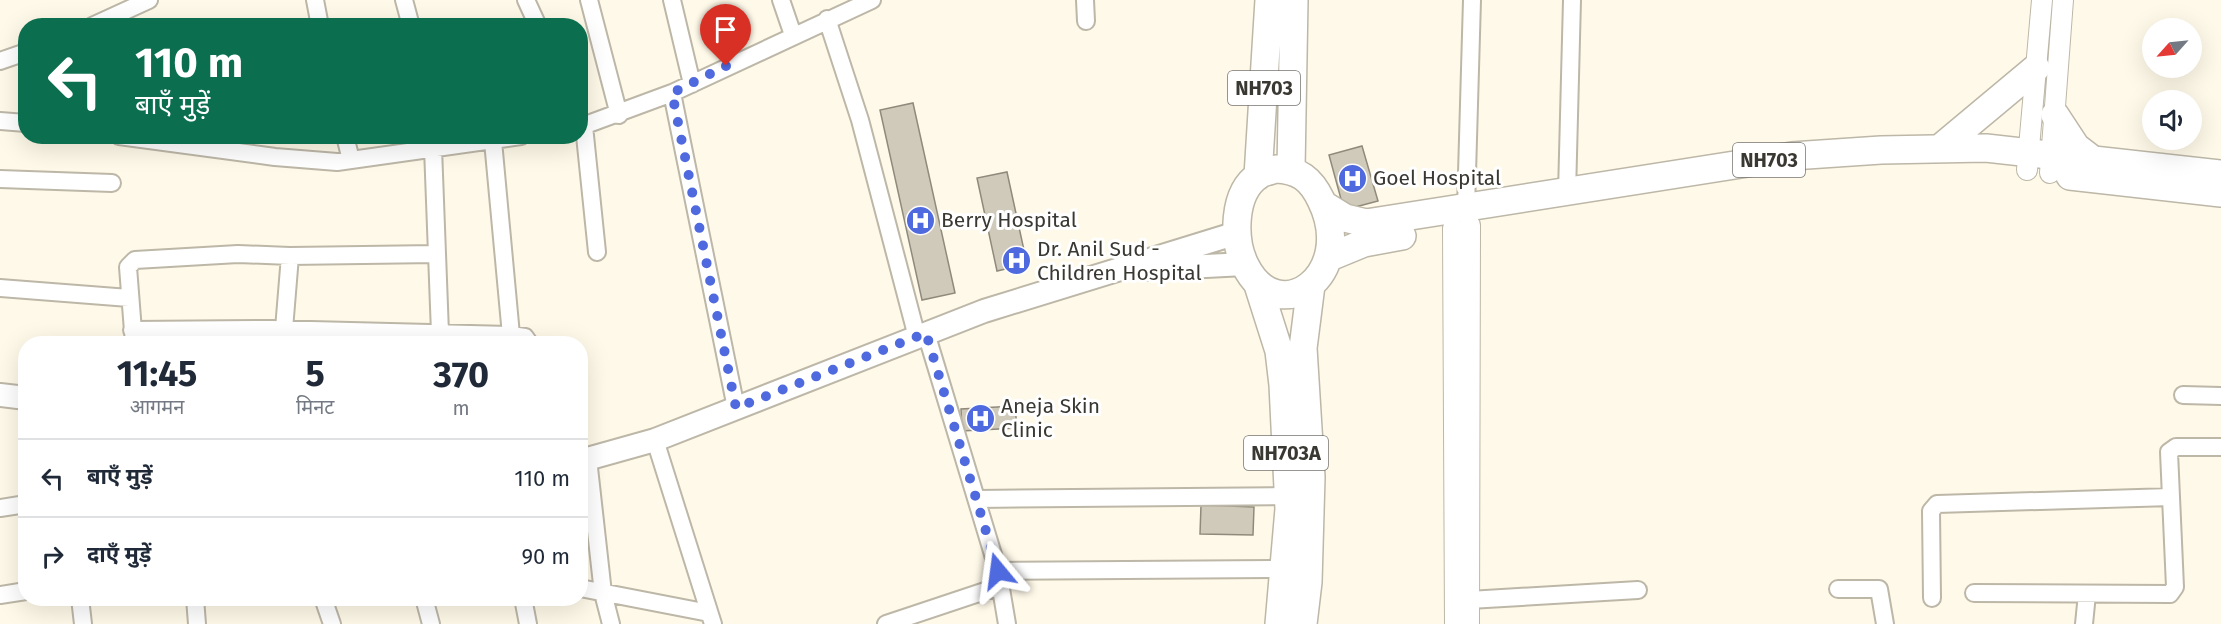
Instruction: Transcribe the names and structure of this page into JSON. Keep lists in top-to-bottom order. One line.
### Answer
{"streets":{"highway":["NH703","NH703A"]},"crossings":[["NH703","NH703A"]],"places":{"hospital":["Goel Hospital","Berry Hospital","Dr. Anil Sud - Children Hospital","Aneja Skin Clinic"]},"north":"bottom left","page":{"turn":["110 m","बाएँ मुड़ें"],"eta":["11:45","आगमन","5","मिनट","370","m"],"list":[{"name":"बाएँ मुड़ें","value":"110 m"},{"name":"दाएँ मुड़ें","value":"90 m"}]}}
